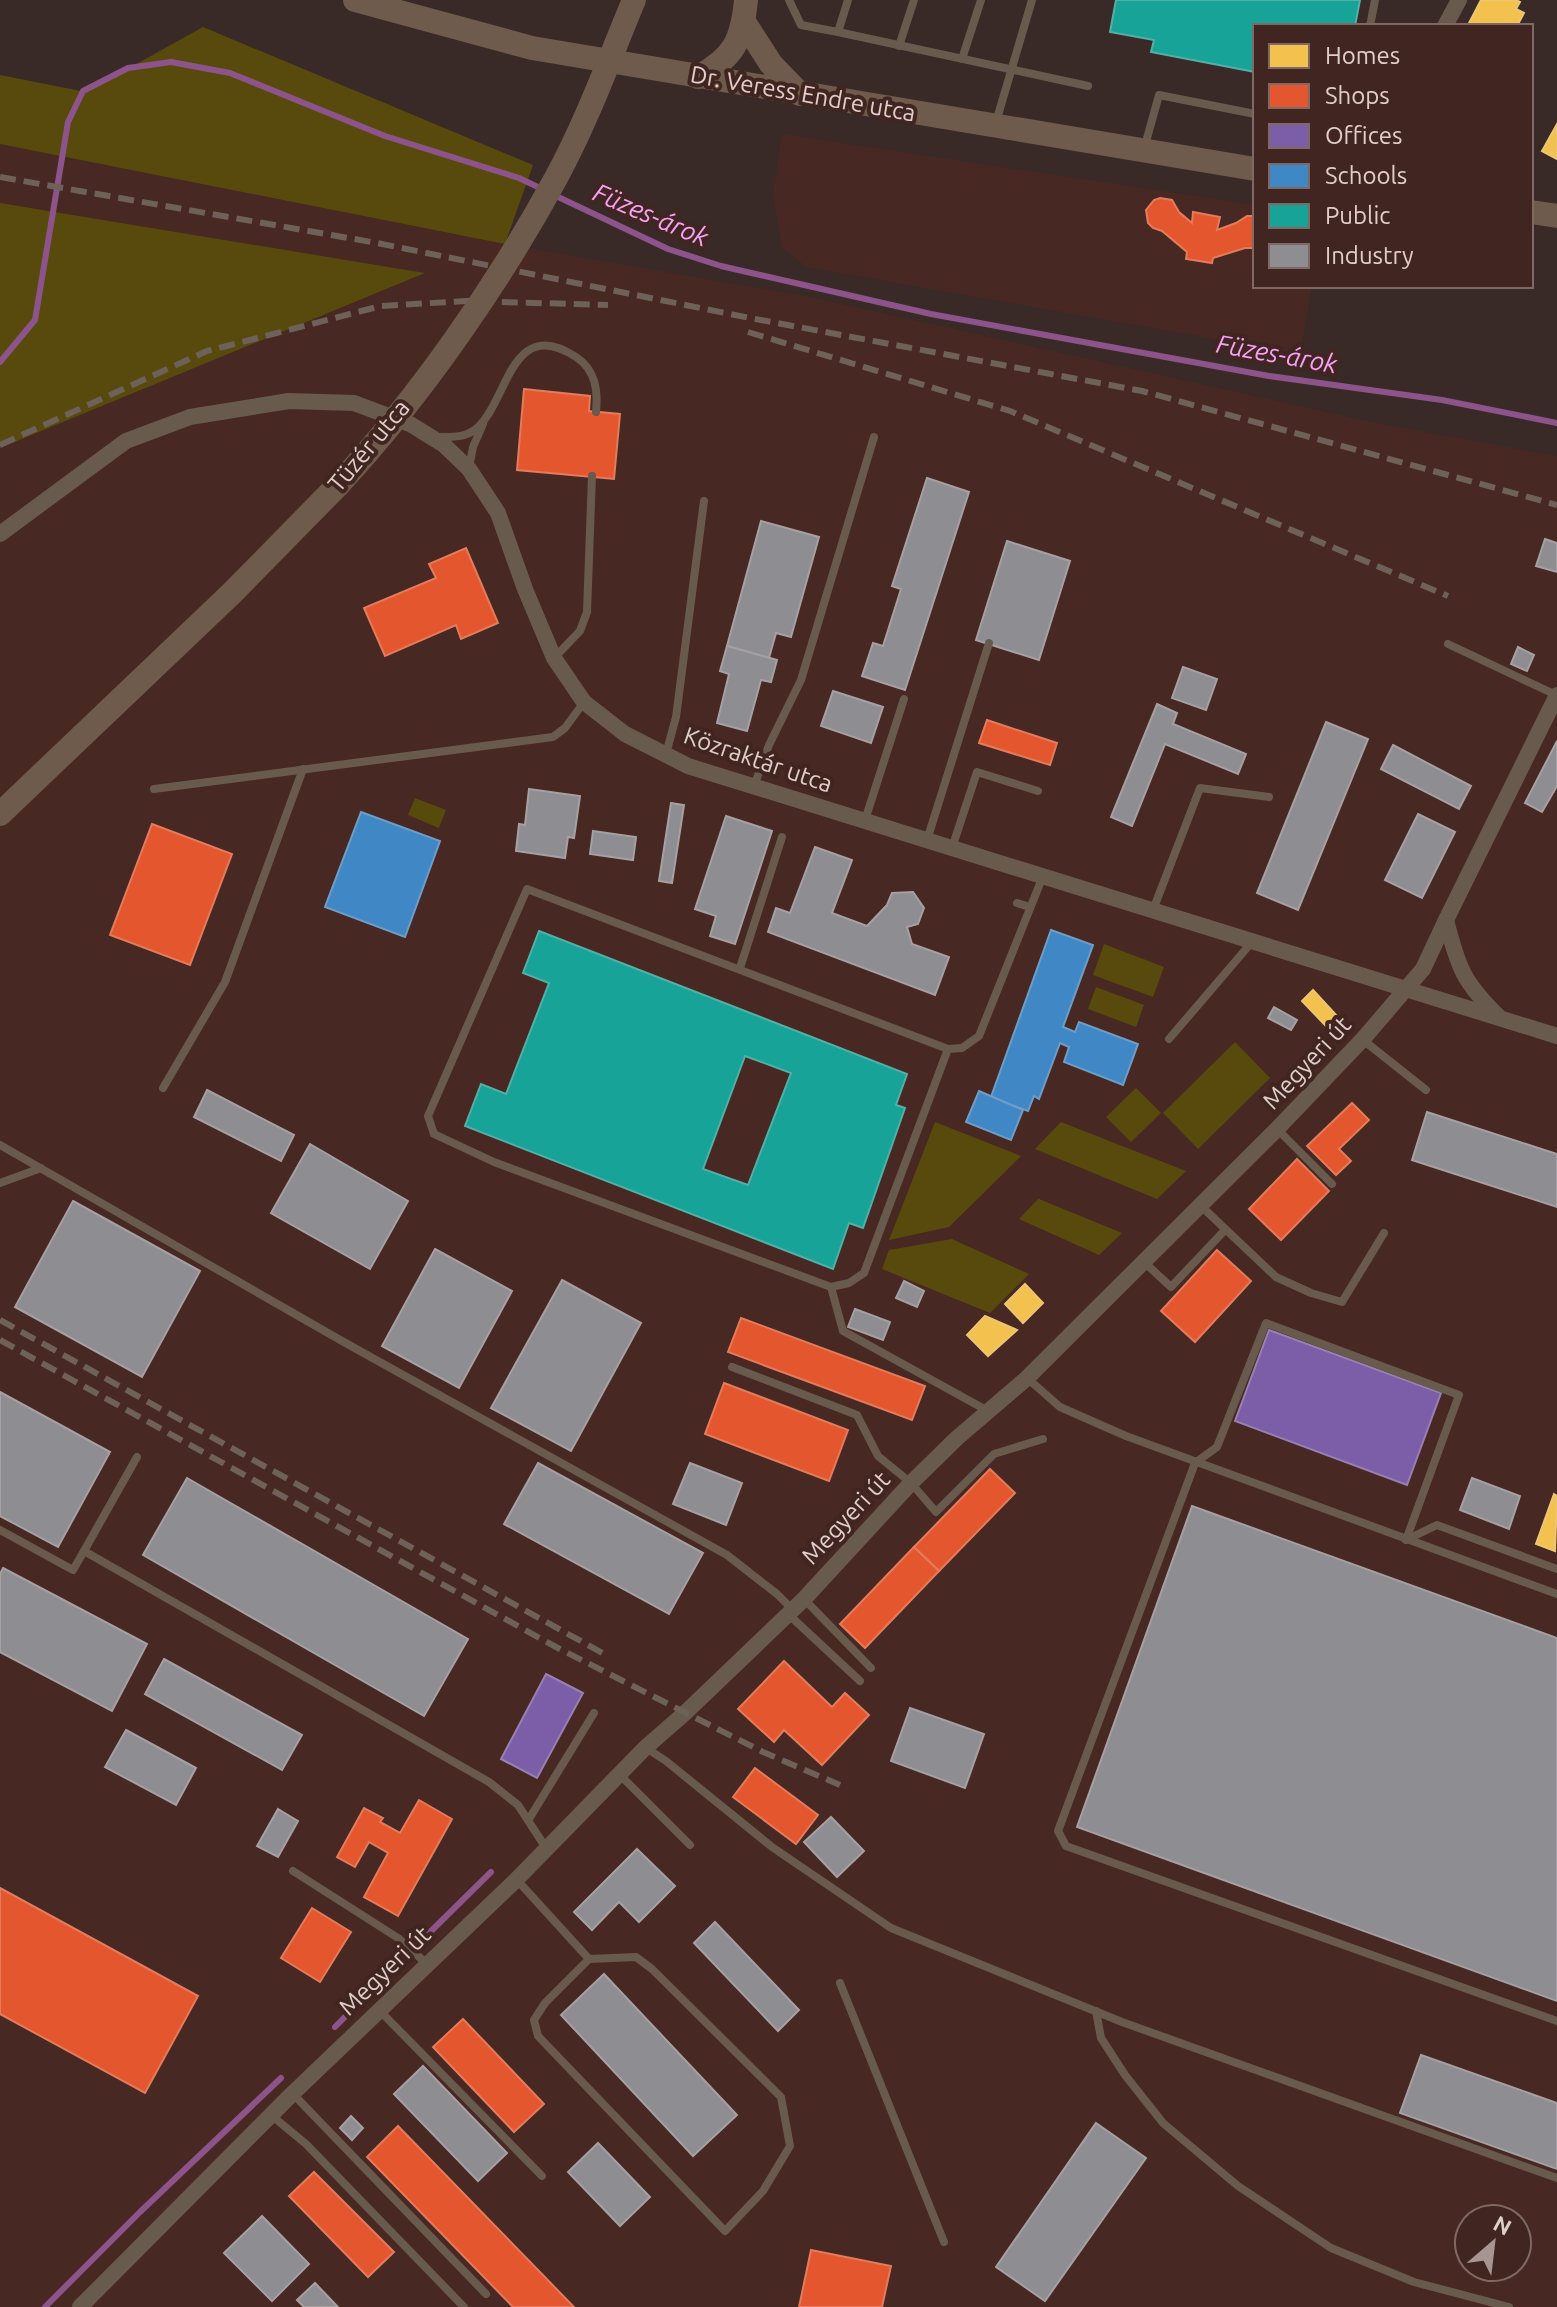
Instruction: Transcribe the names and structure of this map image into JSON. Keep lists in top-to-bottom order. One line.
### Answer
{"streets":{"street":["Dr. Veress Endre utca","Tüzér utca","Közraktár utca","Megyeri út"]},"crossings":[["Közraktár utca","Megyeri út"]],"water":["Füzes-árok"],"legend":["Homes","Shops","Offices","Schools","Public","Industry"],"north":"top right"}
